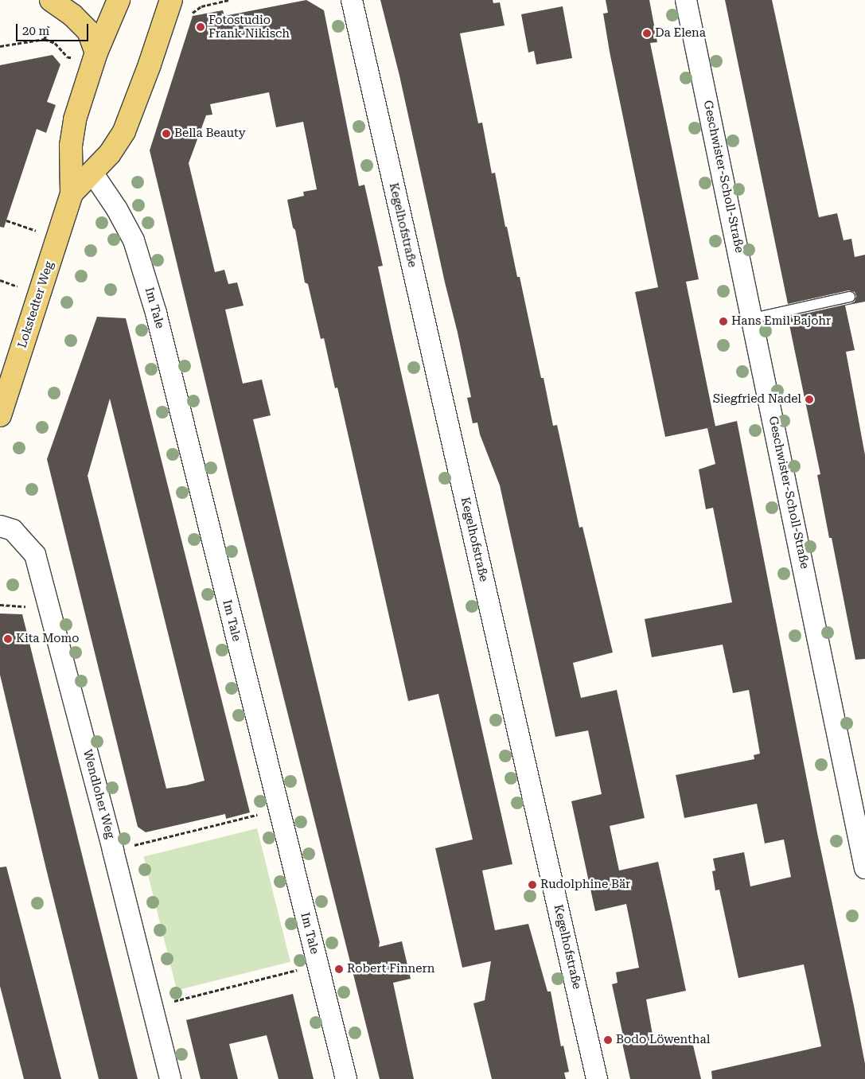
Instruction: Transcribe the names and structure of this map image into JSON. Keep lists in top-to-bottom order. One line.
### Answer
{"streets":{"main road":["Lokstedter Weg"],"street":["Geschwister-Scholl-Straße","Kegelhofstraße","Im Tale","Wendloher Weg"]},"crossings":[["Lokstedter Weg","Im Tale"]],"places":["Fotostudio Frank Nikisch","Da Elena","Bella Beauty","Hans Emil Bajohr","Siegfried Nadel","Kita Momo","Rudolphine Bär","Robert Finnern","Bodo Löwenthal"],"scale_bar":"20 m"}
